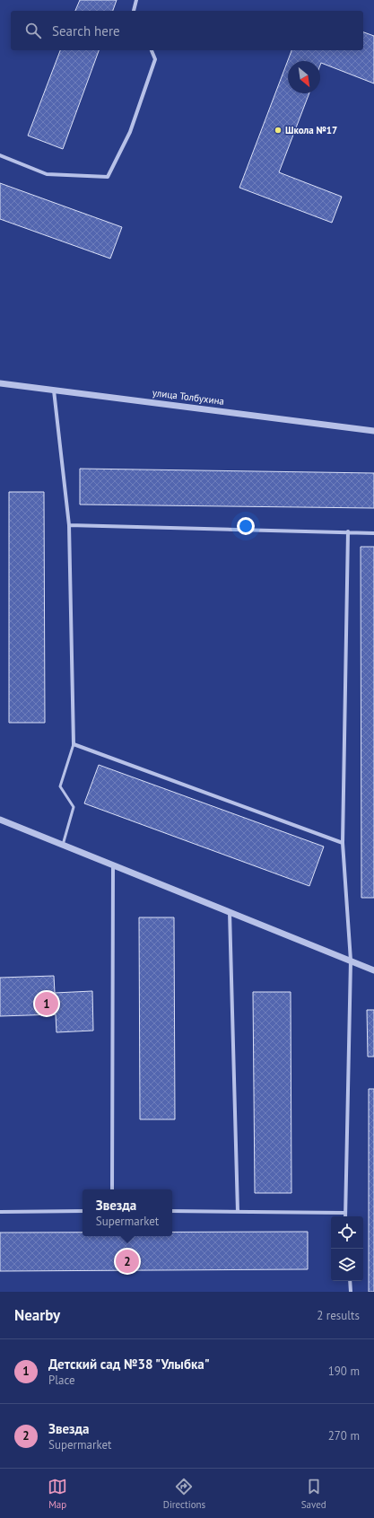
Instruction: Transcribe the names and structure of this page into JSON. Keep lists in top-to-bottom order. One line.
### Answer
{"streets":{"street":["улица Толбухина"]},"places":["Школа №17"],"north":"bottom right","page":{"search":"Search here","pins":["1","2"],"popup":["Звезда","Supermarket"],"heading":["Nearby","2 results"],"list":[{"mark":"1","name":"Детский сад №38 \"Улыбка\"","note":"Place","value":"190 m"},{"mark":"2","name":"Звезда","note":"Supermarket","value":"270 m"}],"nav":["Map","Directions","Saved"]}}
